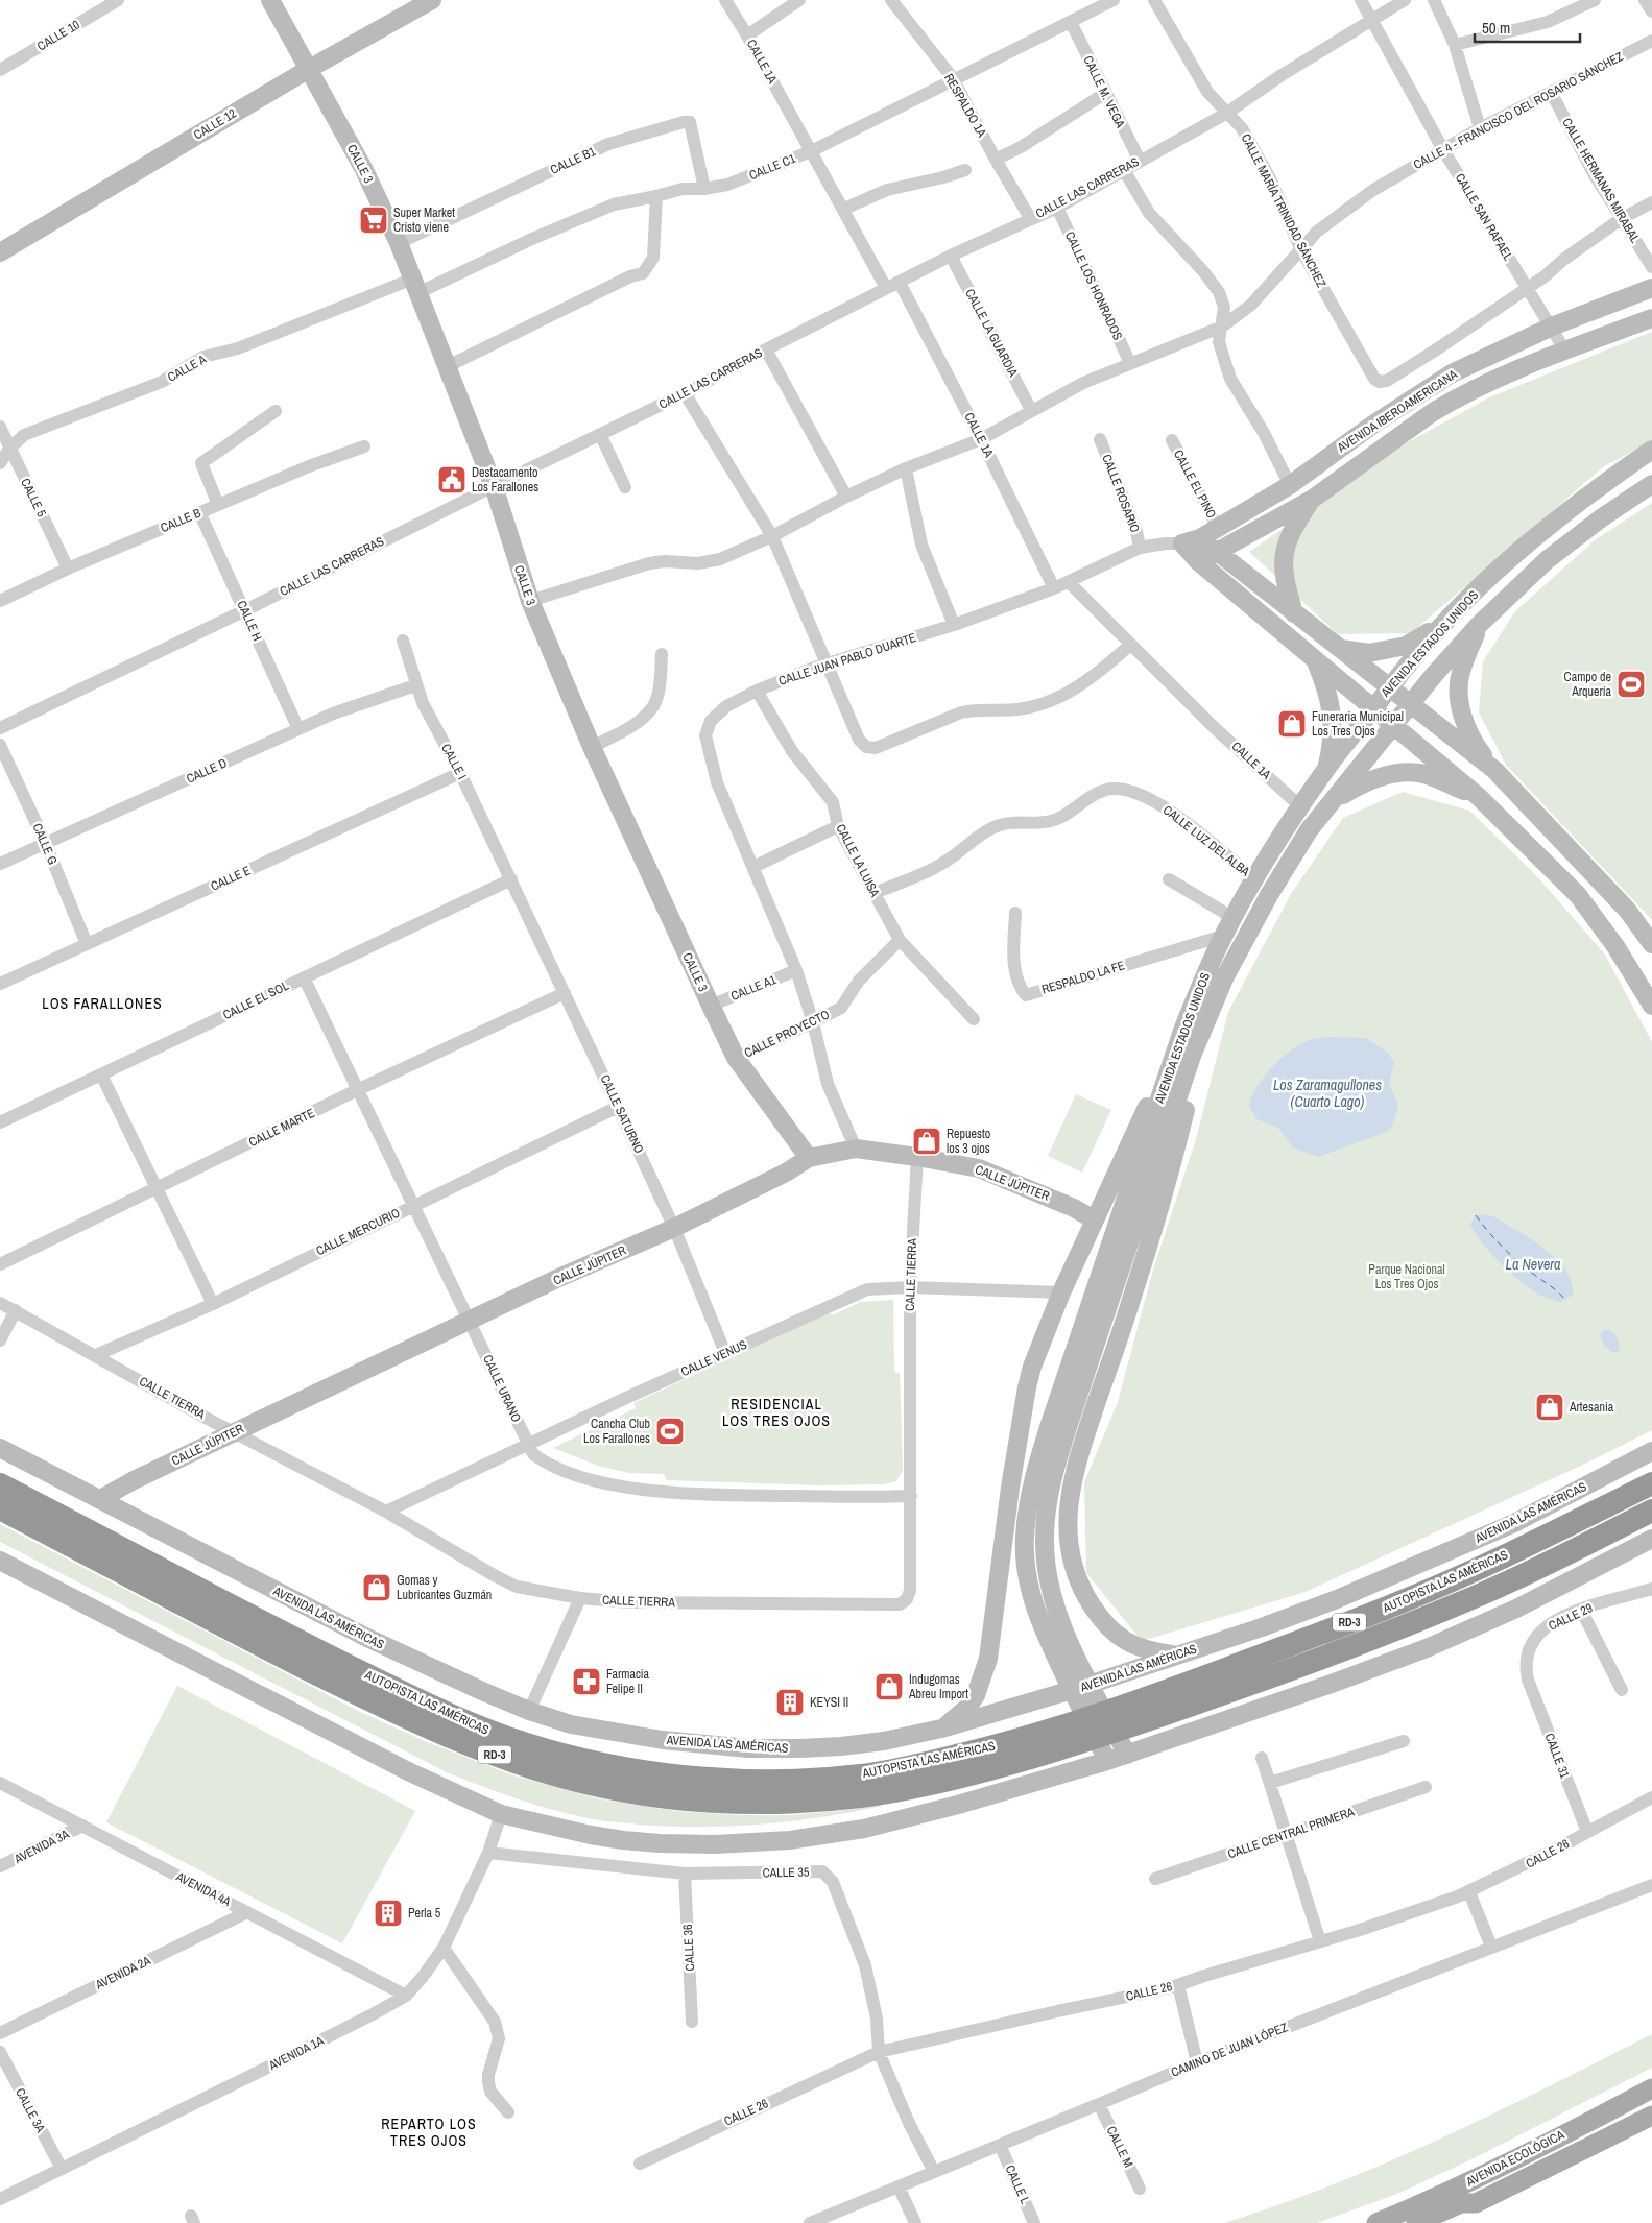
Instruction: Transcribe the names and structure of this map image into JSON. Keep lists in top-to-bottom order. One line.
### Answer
{"streets":{"highway":["AUTOPISTA LAS AMÉRICAS","RD-3"],"main road":["AVENIDA ECOLÓGICA"],"street":["CALLE 10","CALLE 1A","CALLE M. VEGA","RESPALDO 1A","CALLE 4 - FRANCISCO DEL ROSARIO SÁNCHEZ","CALLE 12","CALLE B1","CALLE 3","CALLE C1","CALLE HERMANAS MIRABAL","CALLE LAS CARRERAS","CALLE MARÍA TRINIDAD SÁNCHEZ","CALLE SAN RAFAEL","CALLE LOS HONRADOS","CALLE LA GUARDIA","CALLE A","AVENIDA IBEROAMERICANA","CALLE EL PINO","CALLE ROSARIO","CALLE 5","CALLE B","CALLE H","AVENIDA ESTADOS UNIDOS","CALLE JUAN PABLO DUARTE","CALLE I","CALLE D","CALLE LUZ DEL ALBA","CALLE G","CALLE LA LUISA","CALLE E","RESPALDO LA FE","CALLE A1","CALLE EL SOL","CALLE PROYECTO","CALLE SATURNO","CALLE MARTE","CALLE JÚPITER","CALLE MERCURIO","CALLE TIERRA","CALLE VENUS","CALLE URANO","AVENIDA LAS AMÉRICAS","CALLE 29","CALLE 31","CALLE CENTRAL PRIMERA","AVENIDA 3A","CALLE 26","CALLE 35","AVENIDA 4A","CALLE 36","AVENIDA 2A","CAMINO DE JUAN LÓPEZ","AVENIDA 1A","CALLE 3A","CALLE M","CALLE L"]},"crossings":[["CALLE 1A","CALLE 4 - FRANCISCO DEL ROSARIO SÁNCHEZ"],["CALLE 1A","CALLE C1"],["CALLE 1A","CALLE LAS CARRERAS"],["CALLE 1A","AVENIDA ESTADOS UNIDOS"],["CALLE 1A","CALLE JUAN PABLO DUARTE"],["CALLE M. VEGA","CALLE C1"],["CALLE M. VEGA","CALLE LAS CARRERAS"],["RESPALDO 1A","CALLE C1"],["RESPALDO 1A","CALLE LAS CARRERAS"],["CALLE 4 - FRANCISCO DEL ROSARIO SÁNCHEZ","CALLE 3"],["CALLE 4 - FRANCISCO DEL ROSARIO SÁNCHEZ","CALLE HERMANAS MIRABAL"],["CALLE 4 - FRANCISCO DEL ROSARIO SÁNCHEZ","CALLE MARÍA TRINIDAD SÁNCHEZ"],["CALLE 4 - FRANCISCO DEL ROSARIO SÁNCHEZ","CALLE SAN RAFAEL"],["CALLE 4 - FRANCISCO DEL ROSARIO SÁNCHEZ","CALLE LOS HONRADOS"],["CALLE 4 - FRANCISCO DEL ROSARIO SÁNCHEZ","CALLE LA GUARDIA"],["CALLE 12","CALLE 3"],["CALLE B1","CALLE 3"],["CALLE B1","CALLE C1"],["CALLE 3","CALLE C1"],["CALLE 3","CALLE LAS CARRERAS"],["CALLE 3","CALLE A"],["CALLE 3","CALLE A1"],["CALLE 3","CALLE PROYECTO"],["CALLE 3","CALLE JÚPITER"],["CALLE C1","CALLE A"],["CALLE LAS CARRERAS","CALLE MARÍA TRINIDAD SÁNCHEZ"],["CALLE LAS CARRERAS","CALLE SAN RAFAEL"],["CALLE LAS CARRERAS","CALLE LOS HONRADOS"],["CALLE LAS CARRERAS","CALLE LA GUARDIA"],["CALLE LAS CARRERAS","CALLE H"],["CALLE MARÍA TRINIDAD SÁNCHEZ","CALLE SAN RAFAEL"],["CALLE SAN RAFAEL","AVENIDA IBEROAMERICANA"],["CALLE A","CALLE 5"],["AVENIDA IBEROAMERICANA","CALLE EL PINO"],["AVENIDA IBEROAMERICANA","CALLE JUAN PABLO DUARTE"],["CALLE ROSARIO","CALLE JUAN PABLO DUARTE"],["CALLE 5","CALLE B"],["CALLE B","CALLE H"],["CALLE H","CALLE D"],["AVENIDA ESTADOS UNIDOS","CALLE LUZ DEL ALBA"],["AVENIDA ESTADOS UNIDOS","RESPALDO LA FE"],["CALLE JUAN PABLO DUARTE","CALLE LA LUISA"],["CALLE JUAN PABLO DUARTE","CALLE A1"],["CALLE JUAN PABLO DUARTE","CALLE PROYECTO"],["CALLE JUAN PABLO DUARTE","CALLE JÚPITER"],["CALLE I","CALLE D"],["CALLE I","CALLE E"],["CALLE I","CALLE EL SOL"],["CALLE I","CALLE SATURNO"],["CALLE D","CALLE G"],["CALLE LUZ DEL ALBA","CALLE LA LUISA"],["CALLE G","CALLE E"],["CALLE LA LUISA","CALLE PROYECTO"],["CALLE EL SOL","CALLE SATURNO"],["CALLE EL SOL","CALLE URANO"],["CALLE SATURNO","CALLE MARTE"],["CALLE SATURNO","CALLE JÚPITER"],["CALLE SATURNO","CALLE MERCURIO"],["CALLE SATURNO","CALLE VENUS"],["CALLE MARTE","CALLE URANO"],["CALLE JÚPITER","CALLE TIERRA"],["CALLE JÚPITER","CALLE URANO"],["CALLE JÚPITER","AVENIDA LAS AMÉRICAS"],["CALLE MERCURIO","CALLE TIERRA"],["CALLE MERCURIO","CALLE URANO"],["CALLE TIERRA","CALLE VENUS"],["CALLE TIERRA","CALLE URANO"],["CALLE VENUS","CALLE URANO"],["CALLE 29","CALLE 31"],["CALLE 31","CALLE 26"],["AVENIDA 3A","AVENIDA 4A"],["CALLE 26","CALLE 35"],["CALLE 35","CALLE 36"],["CALLE 35","CAMINO DE JUAN LÓPEZ"],["CALLE 35","AVENIDA 1A"],["AVENIDA 4A","AVENIDA 2A"],["AVENIDA 4A","AVENIDA 1A"],["CAMINO DE JUAN LÓPEZ","CALLE M"],["CAMINO DE JUAN LÓPEZ","CALLE L"],["AVENIDA 1A","CALLE 3A"]],"districts":["LOS FARALLONES","RESIDENCIAL LOS TRES OJOS","REPARTO LOS TRES OJOS"],"water":["Los Zaramagullones (Cuarto Lago)","La Nevera"],"parks":["Parque Nacional Los Tres Ojos"],"places":{"supermarket":["Super Market Cristo viene"],"public building":["Destacamento Los Farallones"],"sports":["Campo de Arquería","Cancha Club Los Farallones"],"shop":["Funeraria Municipal Los Tres Ojos","Repuesto los 3 ojos","Artesania","Gomas y Lubricantes Guzmán","Indugomas Abreu Import"],"pharmacy":["Farmacia Felipe II"],"building":["KEYSI II","Perla 5"]},"scale_bar":"50 m"}
